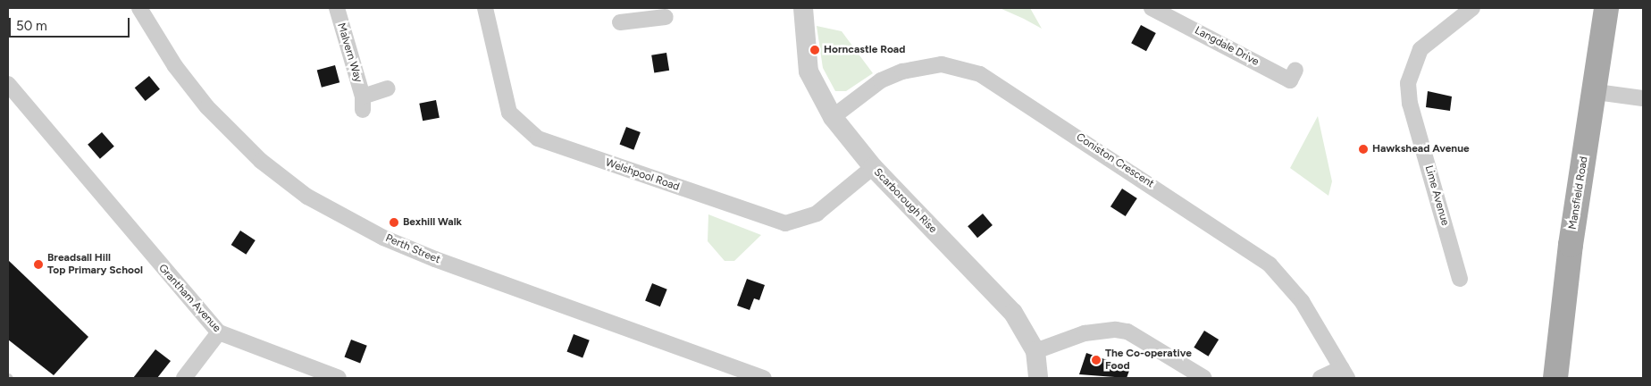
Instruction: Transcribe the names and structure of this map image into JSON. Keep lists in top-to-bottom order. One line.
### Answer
{"streets":{"main road":["Mansfield Road"],"street":["Langdale Drive","Malvern Way","Coniston Crescent","Welshpool Road","Lime Avenue","Scarborough Rise","Perth Street","Grantham Avenue"]},"crossings":[["Coniston Crescent","Scarborough Rise"],["Welshpool Road","Scarborough Rise"]],"places":["Horncastle Road","Hawkshead Avenue","Bexhill Walk","Breadsall Hill Top Primary School","The Co-operative Food"],"scale_bar":"50 m"}
